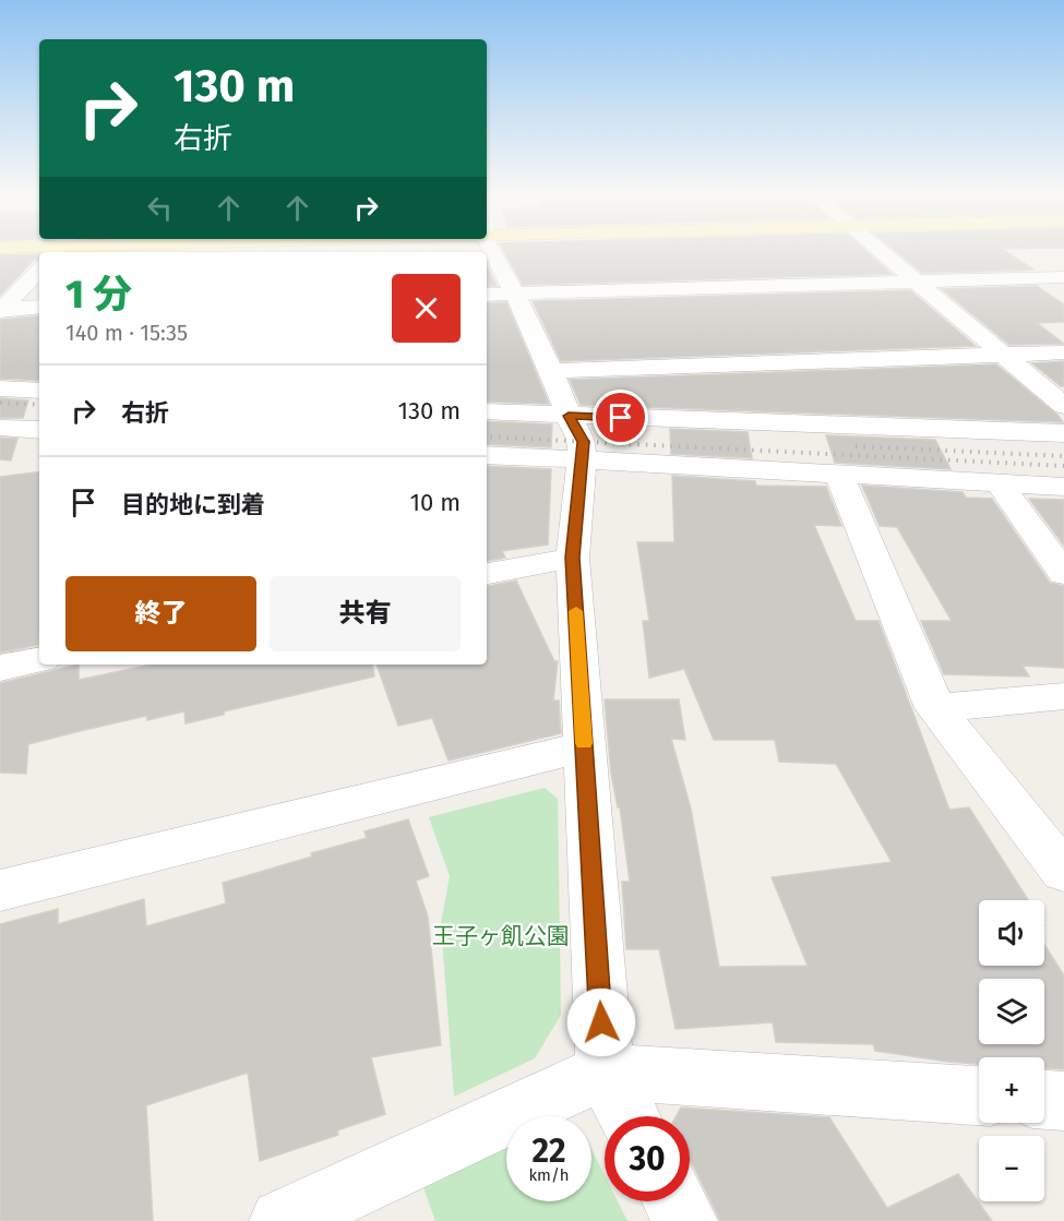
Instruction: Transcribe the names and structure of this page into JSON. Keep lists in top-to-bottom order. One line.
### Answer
{"parks":["王子ヶ飢公園"],"page":{"turn":["130 m","右折"],"heading":["1 分","140 m · 15:35"],"list":[{"name":"右折","value":"130 m"},{"name":"目的地に到着","value":"10 m"}],"buttons":["終了","共有"],"map_buttons":["+","−"],"speed":"22 km/h","limit":"30"}}
